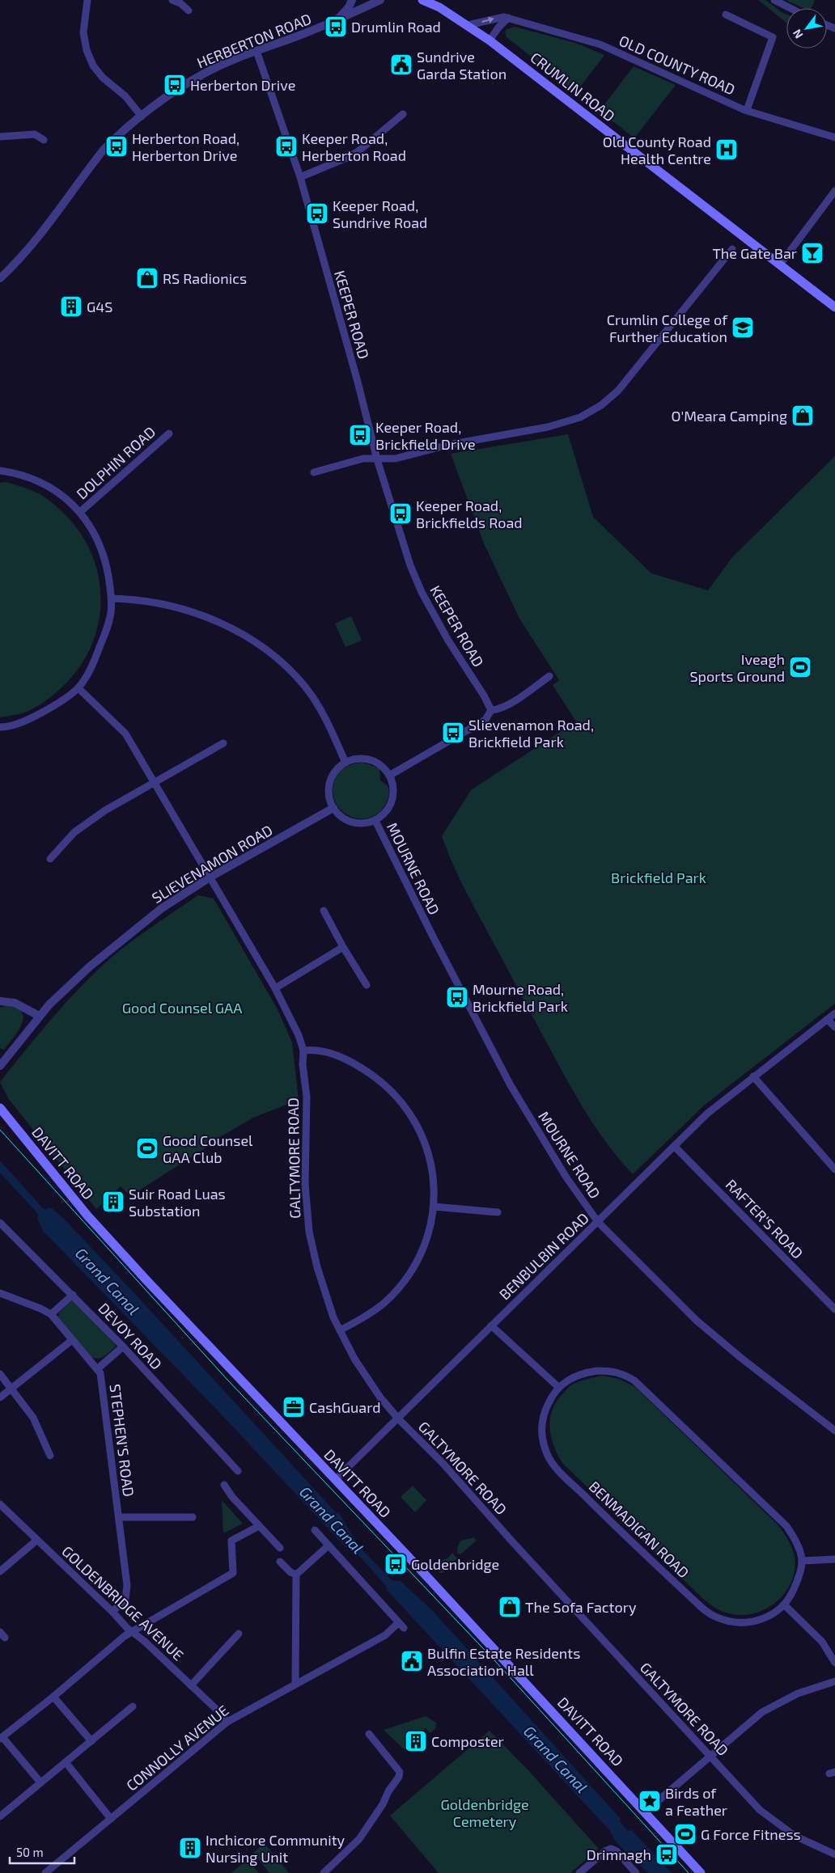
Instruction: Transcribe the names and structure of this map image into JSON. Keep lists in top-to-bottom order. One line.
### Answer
{"streets":{"main road":["CRUMLIN ROAD","DAVITT ROAD"],"street":["HERBERTON ROAD","OLD COUNTY ROAD","KEEPER ROAD","DOLPHIN ROAD","SLIEVENAMON ROAD","MOURNE ROAD","GALTYMORE ROAD","RAFTER'S ROAD","BENBULBIN ROAD","DEVOY ROAD","STEPHEN'S ROAD","BENMADIGAN ROAD","GOLDENBRIDGE AVENUE","CONNOLLY AVENUE"]},"crossings":[["HERBERTON ROAD","KEEPER ROAD"],["OLD COUNTY ROAD","CRUMLIN ROAD"],["DOLPHIN ROAD","GALTYMORE ROAD"],["SLIEVENAMON ROAD","MOURNE ROAD"],["SLIEVENAMON ROAD","GALTYMORE ROAD"],["MOURNE ROAD","BENBULBIN ROAD"],["GALTYMORE ROAD","BENBULBIN ROAD"],["DAVITT ROAD","BENBULBIN ROAD"],["RAFTER'S ROAD","BENBULBIN ROAD"],["DEVOY ROAD","STEPHEN'S ROAD"],["STEPHEN'S ROAD","GOLDENBRIDGE AVENUE"],["GOLDENBRIDGE AVENUE","CONNOLLY AVENUE"]],"water":["Grand Canal"],"parks":["Brickfield Park","Good Counsel GAA","Goldenbridge Cemetery"],"places":{"bus stop":["Drumlin Road","Herberton Drive","Herberton Road, Herberton Drive","Keeper Road, Herberton Road","Keeper Road, Sundrive Road","Keeper Road, Brickfield Drive","Keeper Road, Brickfields Road","Slievenamon Road, Brickfield Park","Mourne Road, Brickfield Park","Goldenbridge","Drimnagh"],"public building":["Sundrive Garda Station","Bulfin Estate Residents Association Hall"],"hospital":["Old County Road Health Centre"],"bar":["The Gate Bar"],"shop":["RS Radionics","O'Meara Camping","The Sofa Factory"],"building":["G4S","Suir Road Luas Substation","Composter","Inchicore Community Nursing Unit"],"school or university":["Crumlin College of Further Education"],"sports":["Iveagh Sports Ground","Good Counsel GAA Club","G Force Fitness"],"office":["CashGuard"],"place":["Birds of a Feather"]},"scale_bar":"50 m","north":"bottom left"}
